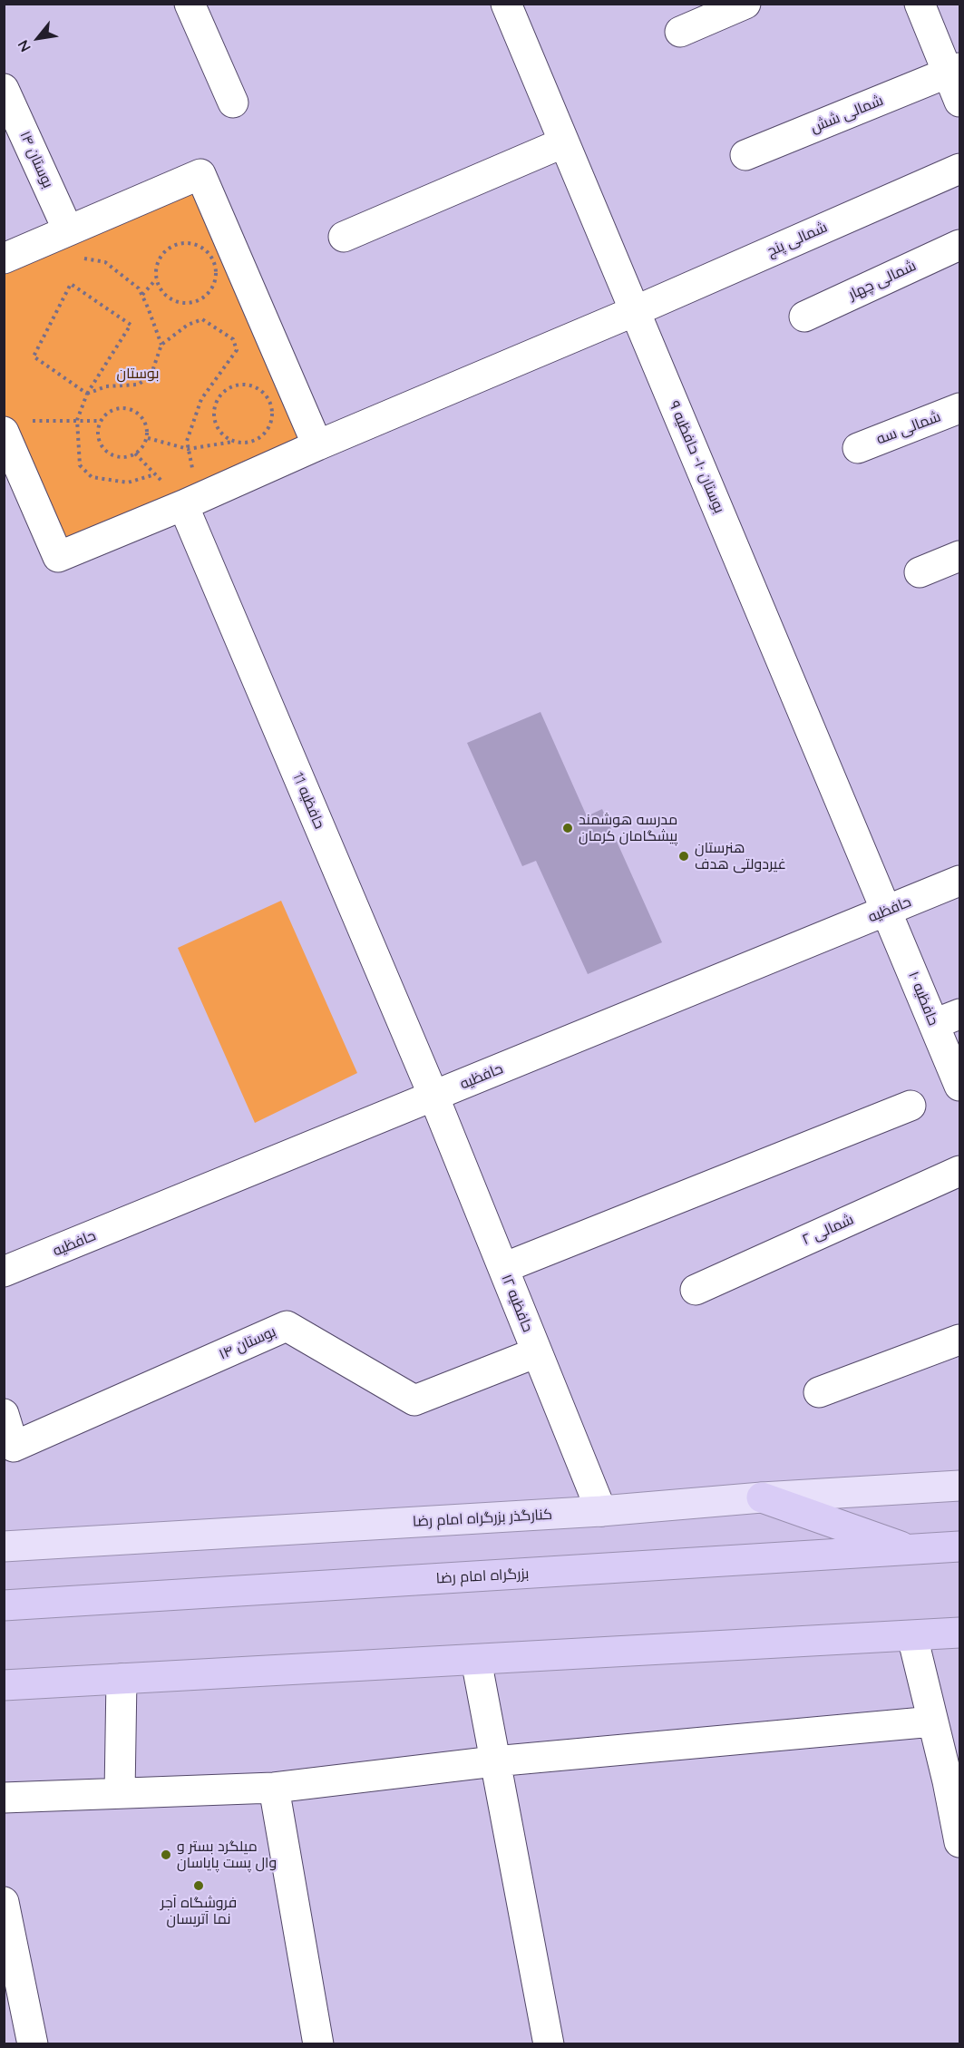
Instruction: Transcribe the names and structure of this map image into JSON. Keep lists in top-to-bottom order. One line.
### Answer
{"streets":{"highway":["بزرگراه امام رضا"],"main road":["کنارگذر بزرگراه امام رضا"],"street":["شمالی شش","بوستان ۱۴","شمالی پنج","شمالی چهار","شمالی سه","بوستان ۱۰- حافظیه ۹","حافظیه 11","حافظیه","حافظیه ۱۰","۲ شمالی","حافظیه ۱۲"]},"crossings":[["بوستان ۱۴","حافظیه ۱۲"],["شمالی پنج","بوستان ۱۰- حافظیه ۹"],["شمالی پنج","حافظیه 11"],["بوستان ۱۰- حافظیه ۹","حافظیه"],["بوستان ۱۰- حافظیه ۹","حافظیه ۱۰"],["حافظیه 11","حافظیه"],["حافظیه 11","حافظیه ۱۲"],["حافظیه","حافظیه ۱۰"],["حافظیه","حافظیه ۱۲"],["حافظیه ۱۲","کنارگذر بزرگراه امام رضا"]],"parks":["بوستان"],"places":["مدرسه هوشمند پیشگامان کرمان","هنرستان غیردولتی هدف","میلگرد بستر و وال پست پایاسان","فروشگاه آجر نما آتریسان"],"north":"bottom left"}
